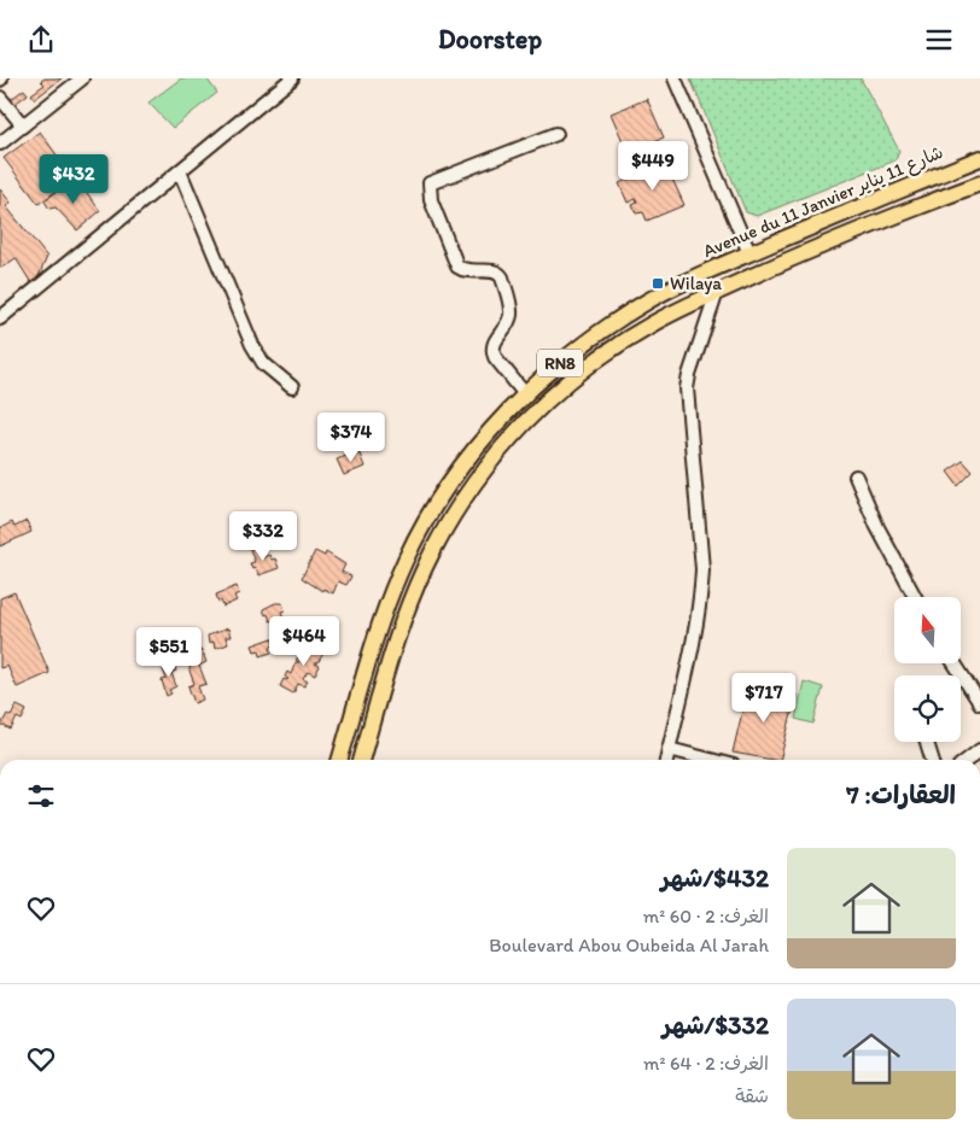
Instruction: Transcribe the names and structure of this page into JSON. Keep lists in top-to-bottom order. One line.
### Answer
{"streets":{"main road":["Avenue du 11 Janvier شارع 11 يناير","RN8"]},"places":{"transit":["Wilaya"]},"north":"top","page":{"header":"Doorstep","price":["$449","$432","$374","$332","$464","$551","$717"],"heading":"العقارات: 7","list":[{"name":"$432/شهر","note":"الغرف: 2 · 60 m² · Boulevard Abou Oubeida Al Jarah"},{"name":"$332/شهر","note":"الغرف: 2 · 64 m² · شقة"}]}}
